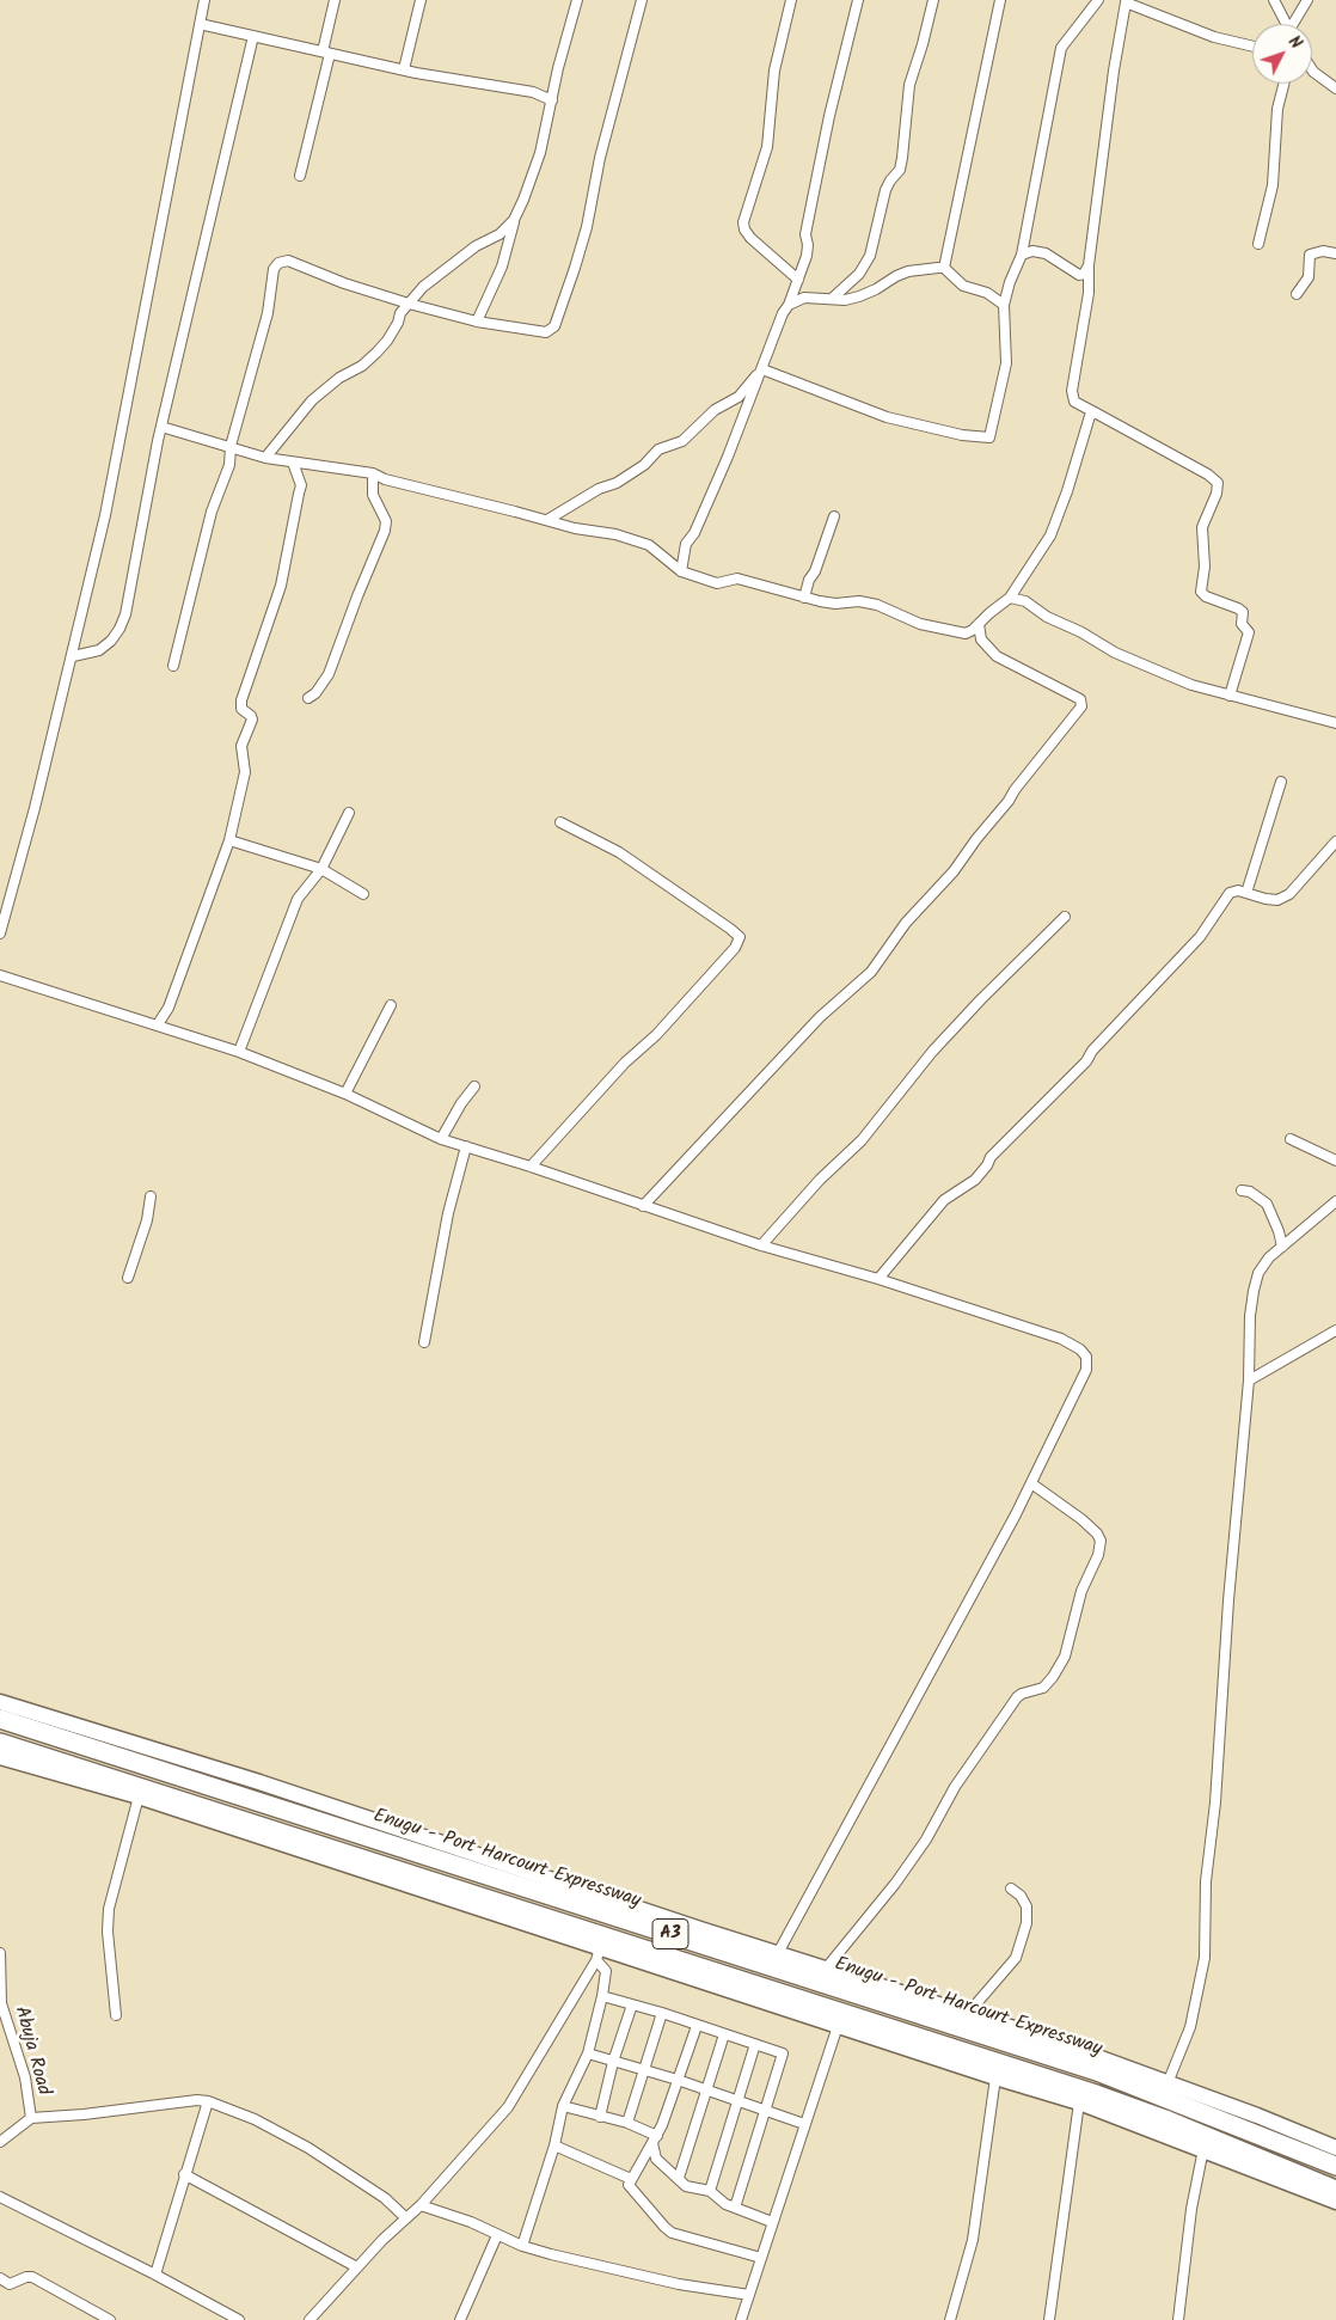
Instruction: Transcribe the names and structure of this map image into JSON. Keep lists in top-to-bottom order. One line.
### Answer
{"streets":{"highway":["Enugu - Port Harcourt Expressway","A3"],"street":["Abuja Road"]},"north":"top right"}
